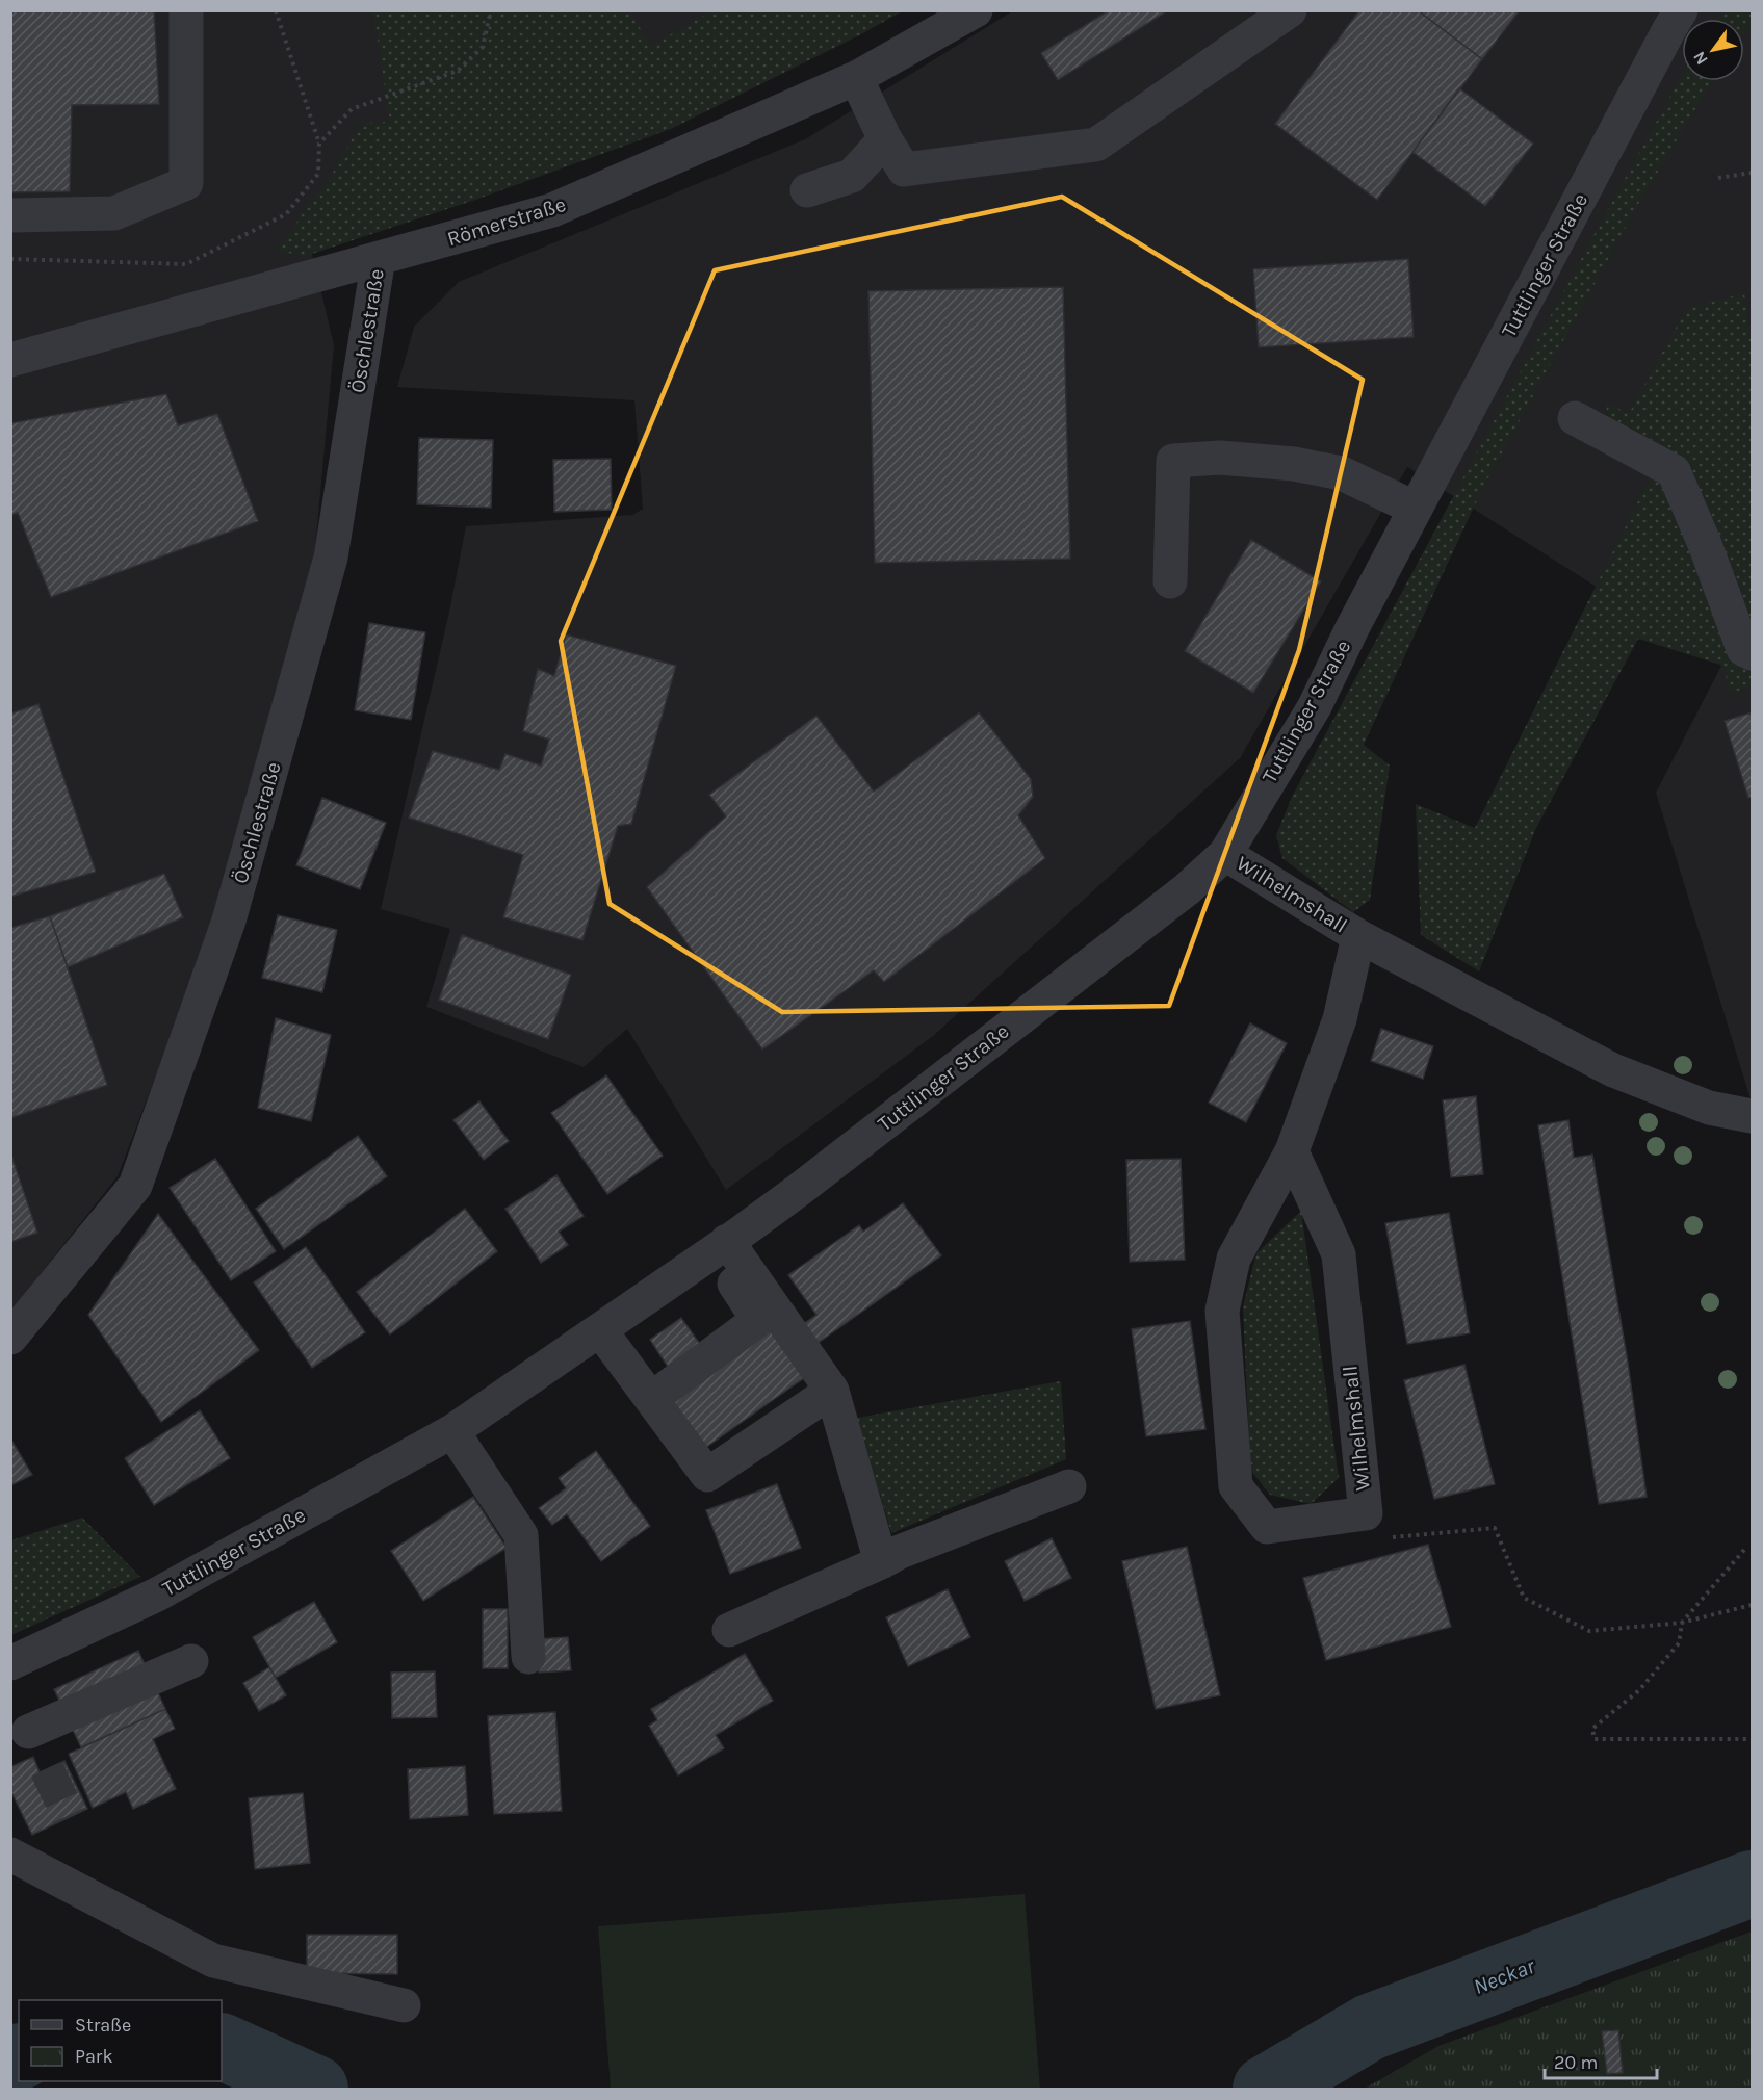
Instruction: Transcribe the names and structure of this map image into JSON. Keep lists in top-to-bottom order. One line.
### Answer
{"streets":{"street":["Römerstraße","Tuttlinger Straße","Öschlestraße","Wilhelmshall"]},"crossings":[["Römerstraße","Öschlestraße"],["Tuttlinger Straße","Wilhelmshall"]],"water":["Neckar"],"legend":["Straße","Park"],"scale_bar":"20 m","north":"bottom left"}
